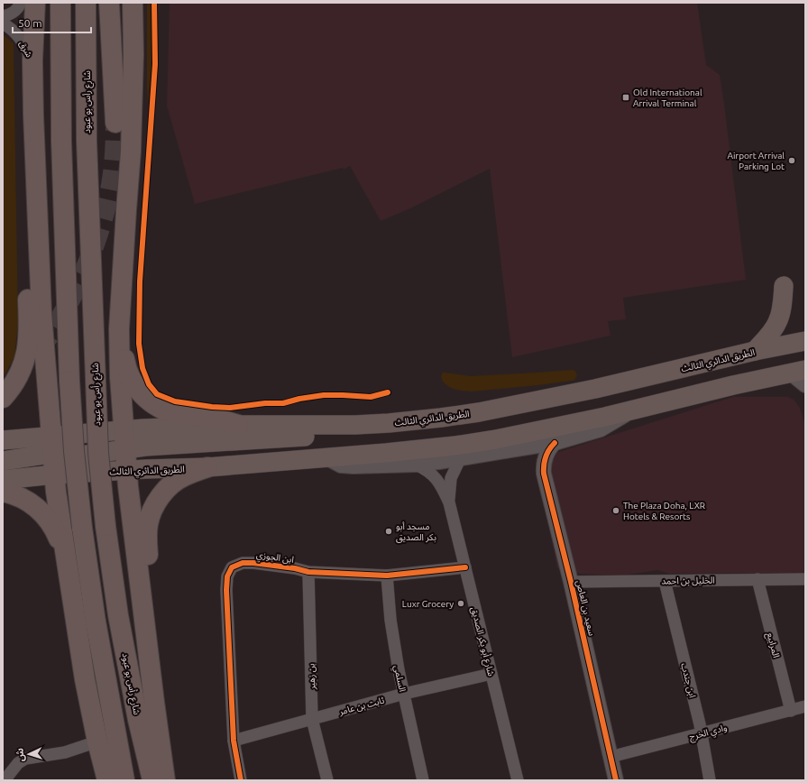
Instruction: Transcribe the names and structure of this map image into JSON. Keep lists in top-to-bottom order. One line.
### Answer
{"streets":{"highway":["شارع رأس بو عبود","الطريق الدائري الثالث"],"street":["شرق","ابن الجوزي","الخليل بن احمد","سعيد بن العاص","شارع أبو بكر الصديق","المرابيع","بن زهير","السلمي","ابن جندب","ثابت بن عامر","وادي الخرج"]},"crossings":[["الطريق الدائري الثالث","سعيد بن العاص"],["الطريق الدائري الثالث","شارع أبو بكر الصديق"],["ابن الجوزي","شارع أبو بكر الصديق"],["ابن الجوزي","بن زهير"],["ابن الجوزي","السلمي"],["ابن الجوزي","ثابت بن عامر"],["الخليل بن احمد","سعيد بن العاص"],["الخليل بن احمد","المرابيع"],["الخليل بن احمد","ابن جندب"],["سعيد بن العاص","وادي الخرج"],["شارع أبو بكر الصديق","ثابت بن عامر"],["المرابيع","وادي الخرج"],["بن زهير","ثابت بن عامر"],["السلمي","ثابت بن عامر"],["ابن جندب","وادي الخرج"]],"places":{"transit":["Old International Arrival Terminal"],"other":["Airport Arrival Parking Lot","The Plaza Doha, LXR Hotels & Resorts","مسجد أبو بكر الصديق","Luxr Grocery"]},"scale_bar":"50 m","north":"left"}
